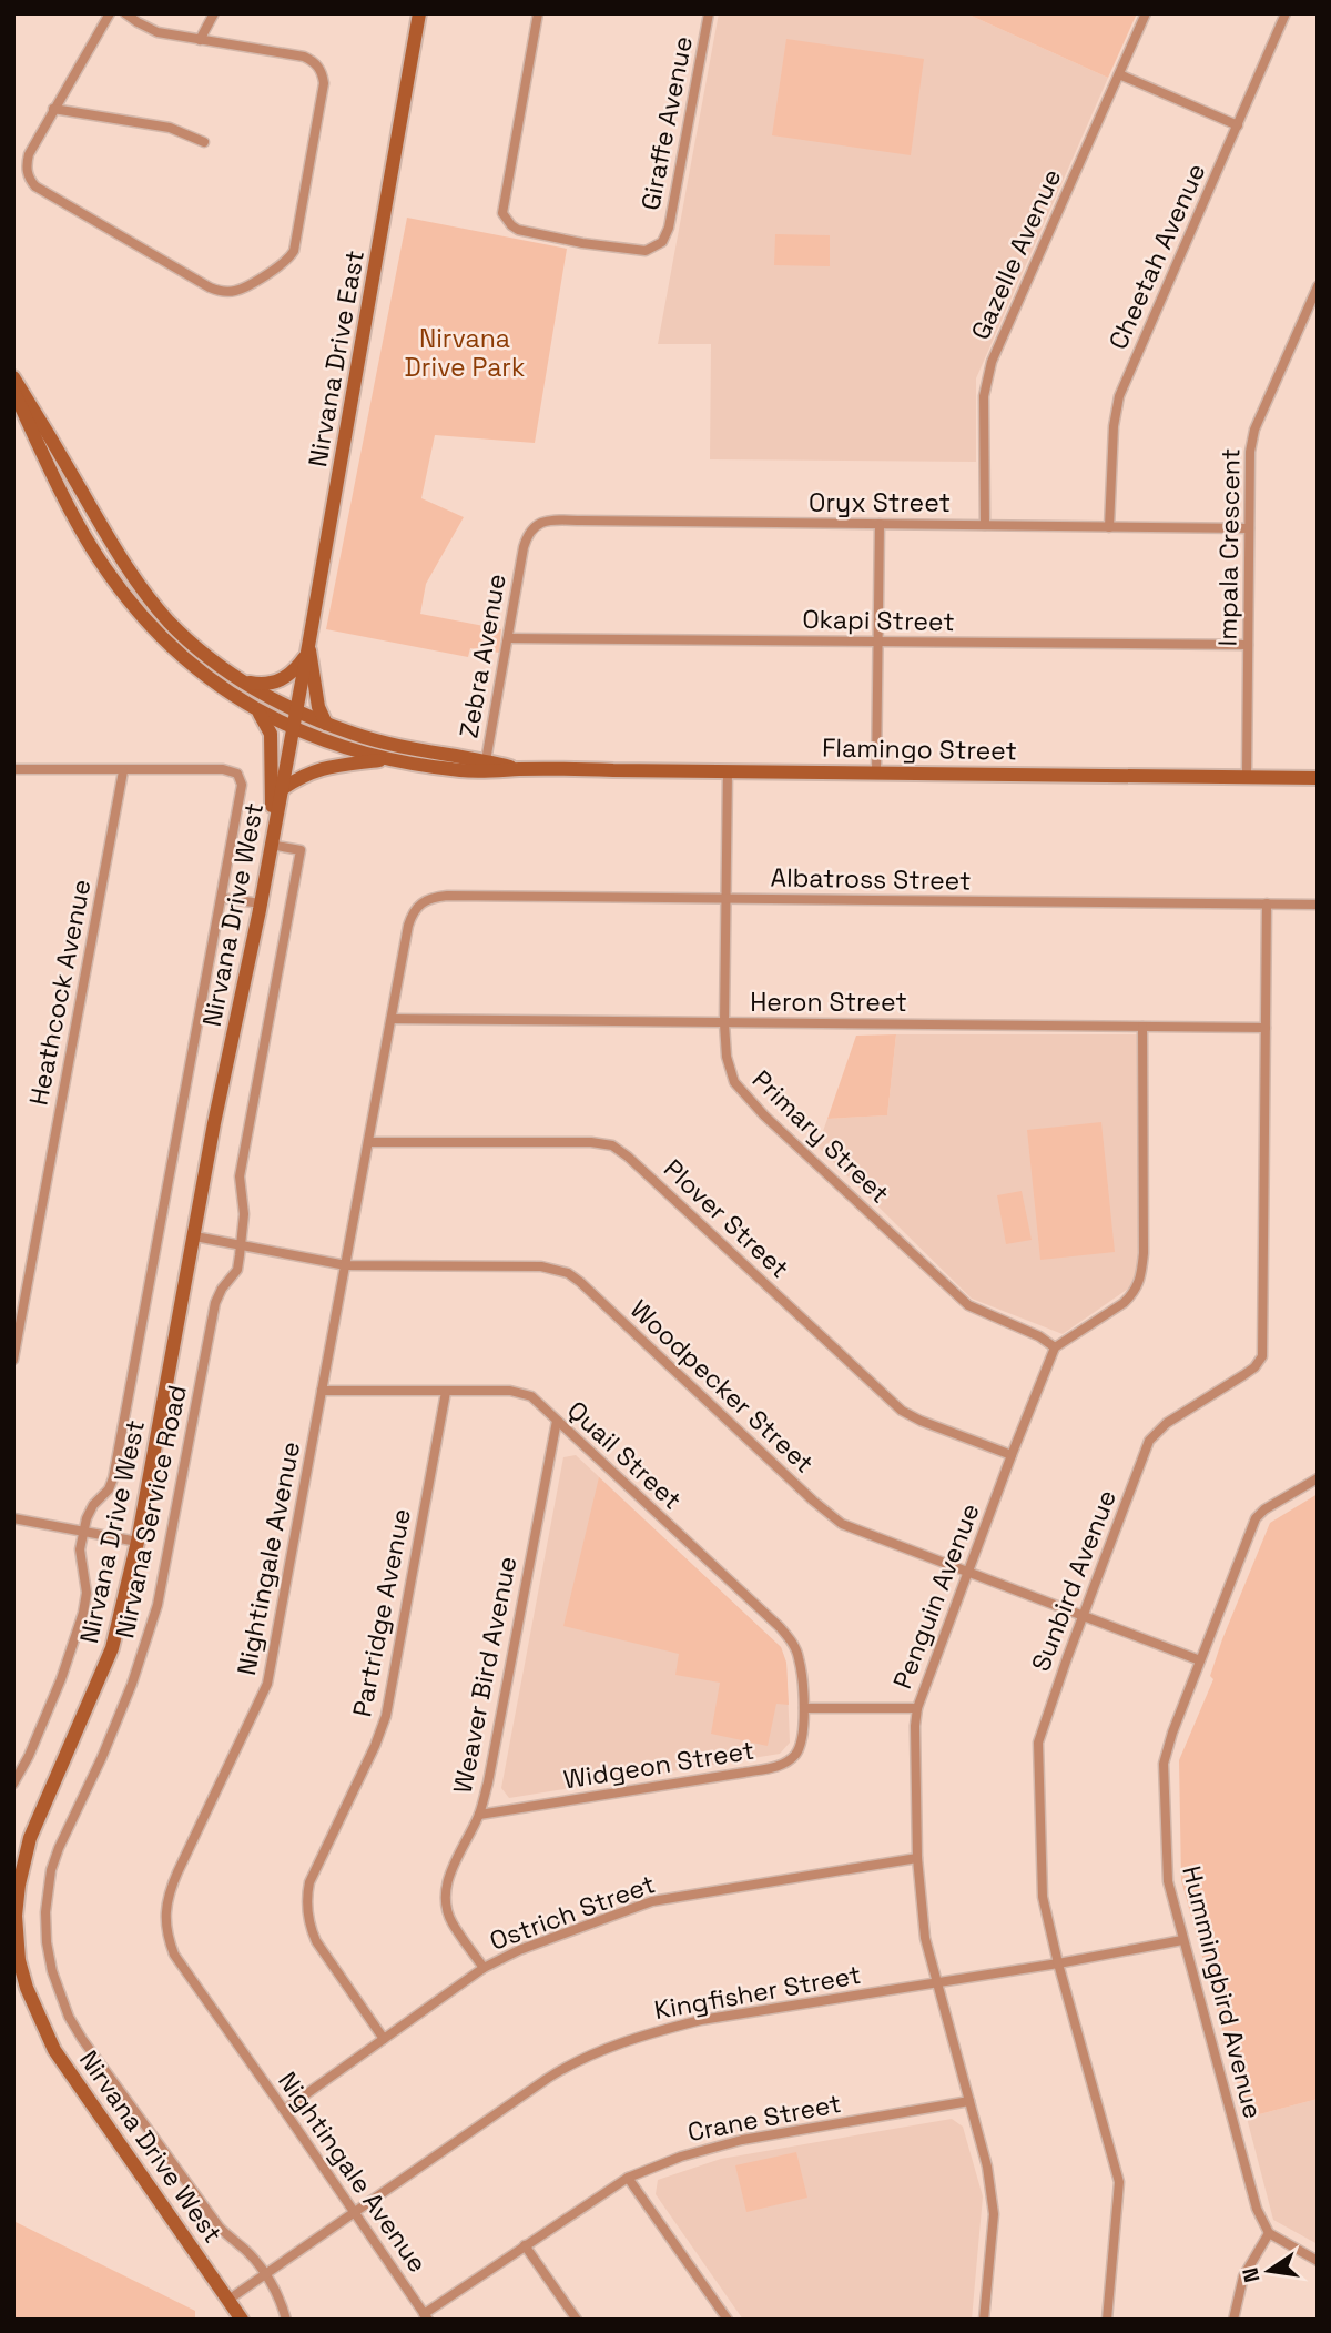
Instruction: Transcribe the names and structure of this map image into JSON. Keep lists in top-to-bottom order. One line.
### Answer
{"streets":{"main road":["Nirvana Drive East","Flamingo Street","Nirvana Drive West"],"street":["Giraffe Avenue","Gazelle Avenue","Cheetah Avenue","Oryx Street","Impala Crescent","Okapi Street","Zebra Avenue","Albatross Street","Heathcock Avenue","Heron Street","Primary Street","Plover Street","Woodpecker Street","Quail Street","Nirvana Service Road","Nightingale Avenue","Sunbird Avenue","Penguin Avenue","Partridge Avenue","Weaver Bird Avenue","Widgeon Street","Ostrich Street","Kingfisher Street","Hummingbird Avenue","Crane Street"]},"crossings":[["Gazelle Avenue","Oryx Street"],["Cheetah Avenue","Oryx Street"],["Nirvana Drive East","Flamingo Street"],["Nirvana Drive East","Nirvana Drive West"],["Oryx Street","Impala Crescent"],["Oryx Street","Zebra Avenue"],["Impala Crescent","Okapi Street"],["Impala Crescent","Flamingo Street"],["Okapi Street","Zebra Avenue"],["Zebra Avenue","Flamingo Street"],["Flamingo Street","Nirvana Drive West"],["Flamingo Street","Primary Street"],["Albatross Street","Primary Street"],["Albatross Street","Nightingale Avenue"],["Albatross Street","Sunbird Avenue"],["Nirvana Drive West","Woodpecker Street"],["Nirvana Drive West","Nirvana Service Road"],["Nirvana Drive West","Kingfisher Street"],["Heron Street","Primary Street"],["Heron Street","Nightingale Avenue"],["Heron Street","Sunbird Avenue"],["Primary Street","Penguin Avenue"],["Plover Street","Nightingale Avenue"],["Plover Street","Penguin Avenue"],["Woodpecker Street","Nirvana Service Road"],["Woodpecker Street","Nightingale Avenue"],["Woodpecker Street","Sunbird Avenue"],["Woodpecker Street","Penguin Avenue"],["Woodpecker Street","Hummingbird Avenue"],["Quail Street","Nightingale Avenue"],["Quail Street","Partridge Avenue"],["Quail Street","Weaver Bird Avenue"],["Quail Street","Widgeon Street"],["Nirvana Service Road","Kingfisher Street"],["Nightingale Avenue","Ostrich Street"],["Nightingale Avenue","Kingfisher Street"],["Nightingale Avenue","Crane Street"],["Sunbird Avenue","Kingfisher Street"],["Penguin Avenue","Ostrich Street"],["Penguin Avenue","Kingfisher Street"],["Penguin Avenue","Crane Street"],["Partridge Avenue","Ostrich Street"],["Weaver Bird Avenue","Widgeon Street"],["Weaver Bird Avenue","Ostrich Street"],["Kingfisher Street","Hummingbird Avenue"]],"parks":["Nirvana Drive Park"],"north":"left"}
